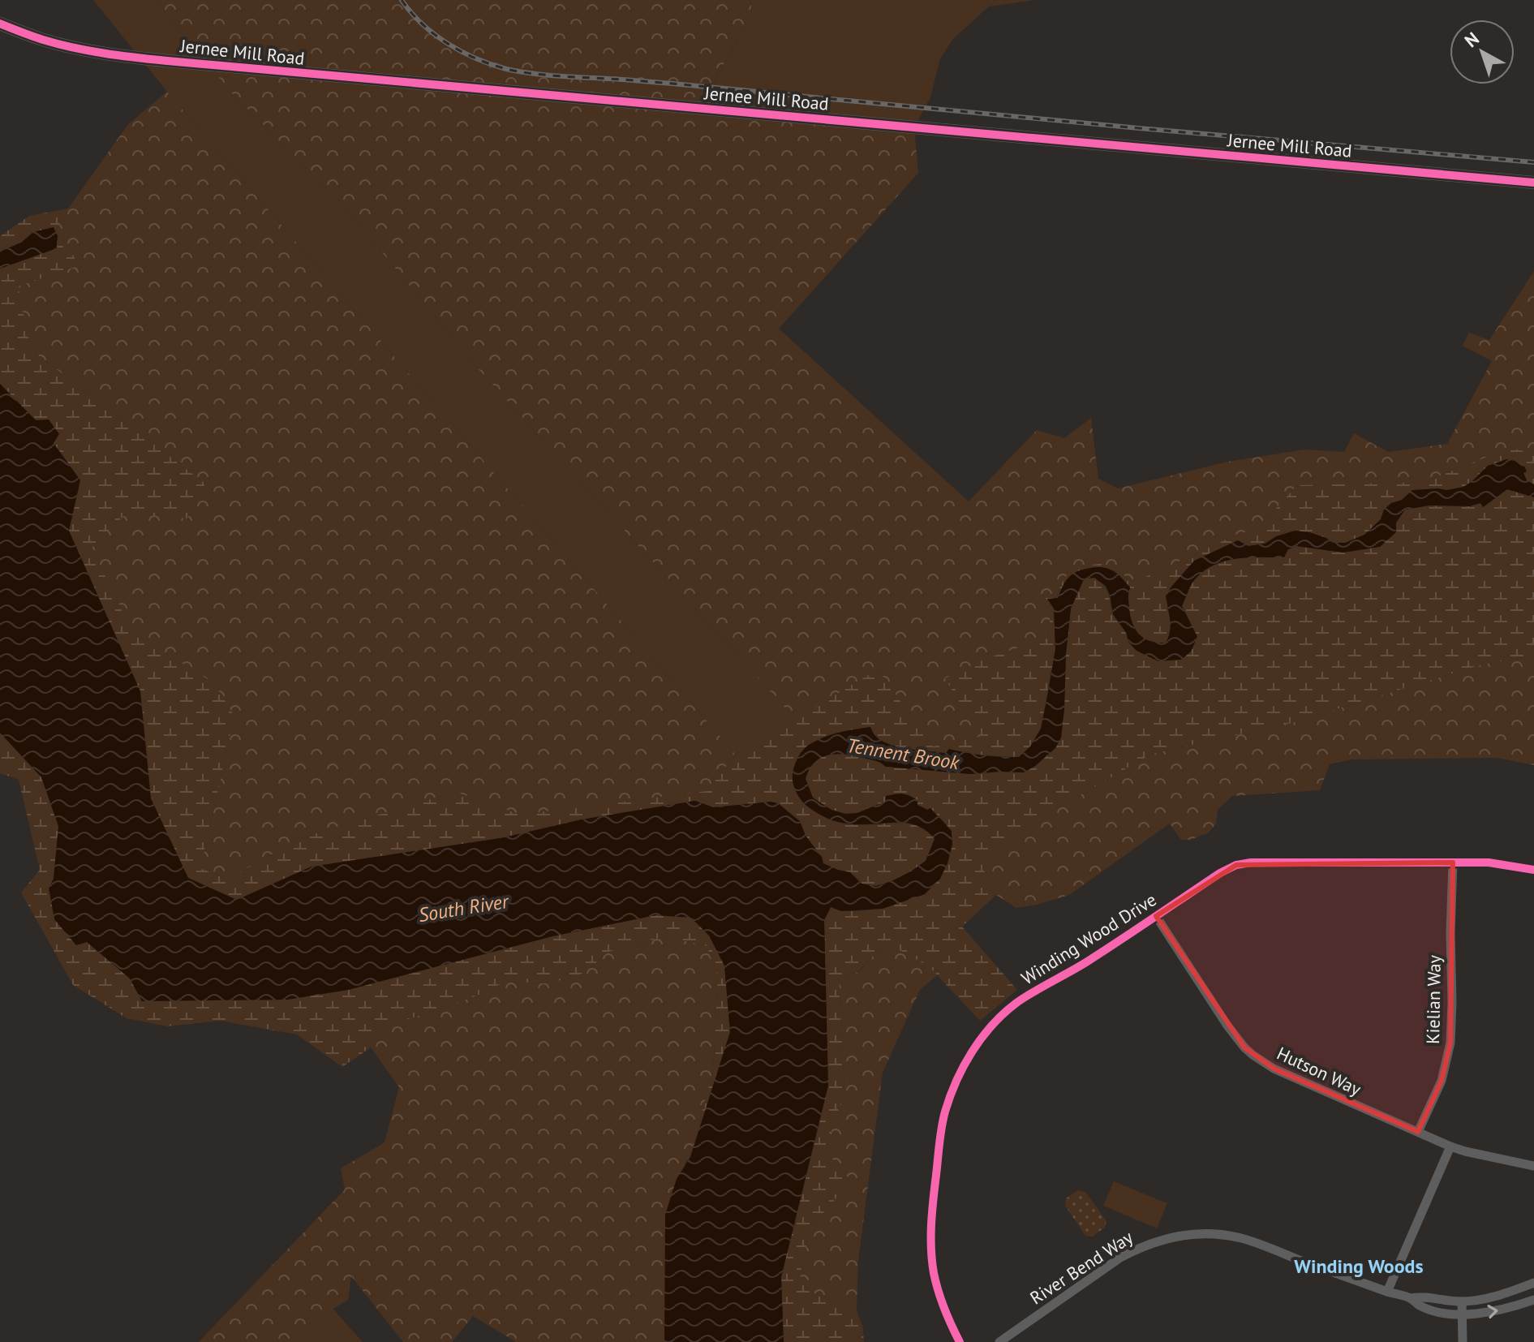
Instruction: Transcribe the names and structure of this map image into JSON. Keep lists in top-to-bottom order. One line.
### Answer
{"streets":{"street":["Jernee Mill Road","Winding Wood Drive","Kielian Way","Hutson Way","River Bend Way"]},"crossings":[["Winding Wood Drive","Kielian Way"],["Winding Wood Drive","Hutson Way"],["Kielian Way","Hutson Way"]],"districts":["Winding Woods"],"water":["Tennent Brook","South River"],"north":"top left"}
